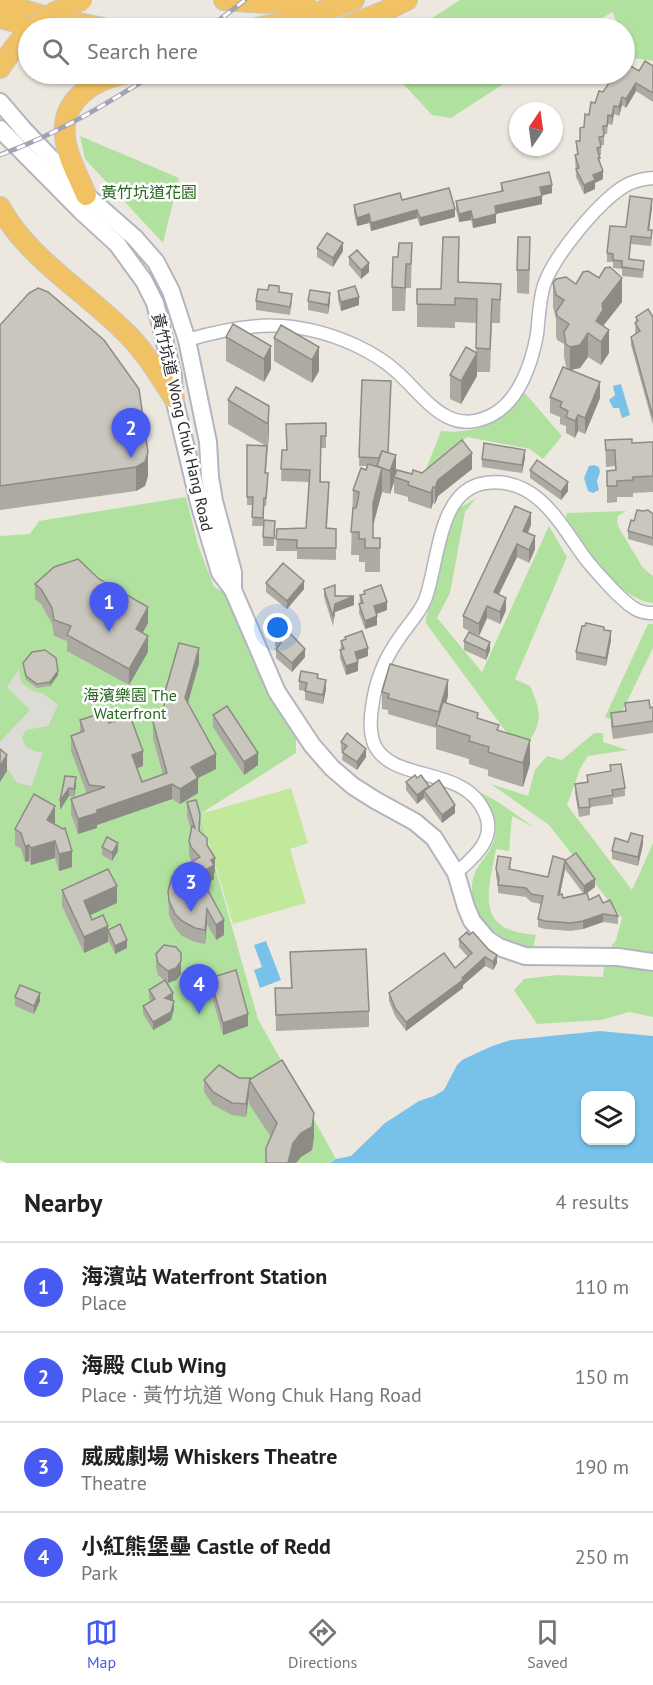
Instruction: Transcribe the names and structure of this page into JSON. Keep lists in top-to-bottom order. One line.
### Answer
{"streets":{"main road":["黃竹坑道 Wong Chuk Hang Road"]},"parks":["黃竹坑道花園","海濱樂園 The Waterfront"],"north":"top","page":{"search":"Search here","pins":["2","1","3","4"],"heading":["Nearby","4 results"],"list":[{"mark":"1","name":"海濱站 Waterfront Station","note":"Place","value":"110 m"},{"mark":"2","name":"海殿 Club Wing","note":"Place · 黃竹坑道 Wong Chuk Hang Road","value":"150 m"},{"mark":"3","name":"威威劇場 Whiskers Theatre","note":"Theatre","value":"190 m"},{"mark":"4","name":"小紅熊堡壘 Castle of Redd","note":"Park","value":"250 m"}],"nav":["Map","Directions","Saved"]}}
